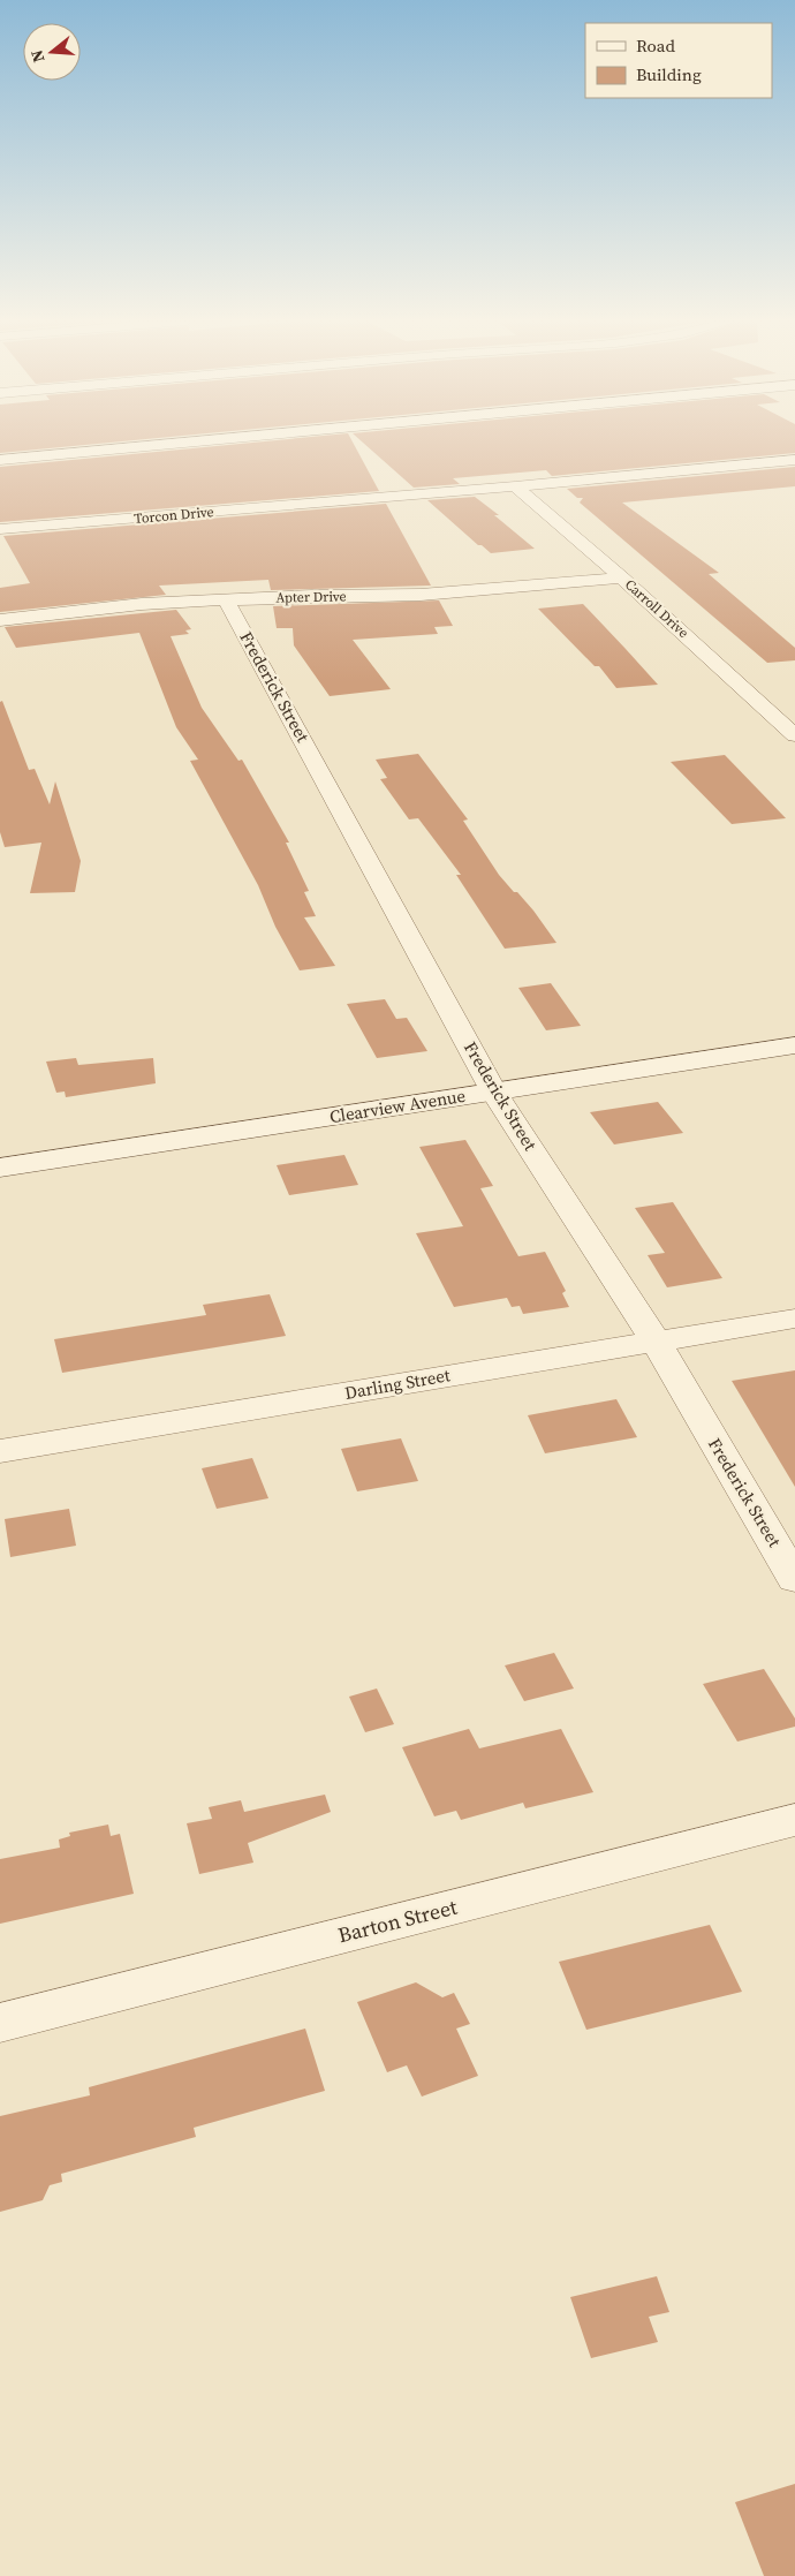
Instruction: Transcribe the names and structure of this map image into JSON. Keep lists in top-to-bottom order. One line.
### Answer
{"streets":{"street":["Torcon Drive","Apter Drive","Carroll Drive","Frederick Street","Clearview Avenue","Darling Street","Barton Street"]},"crossings":[["Torcon Drive","Carroll Drive"],["Apter Drive","Carroll Drive"],["Apter Drive","Frederick Street"],["Frederick Street","Clearview Avenue"],["Frederick Street","Darling Street"]],"legend":["Road","Building"],"north":"left"}
